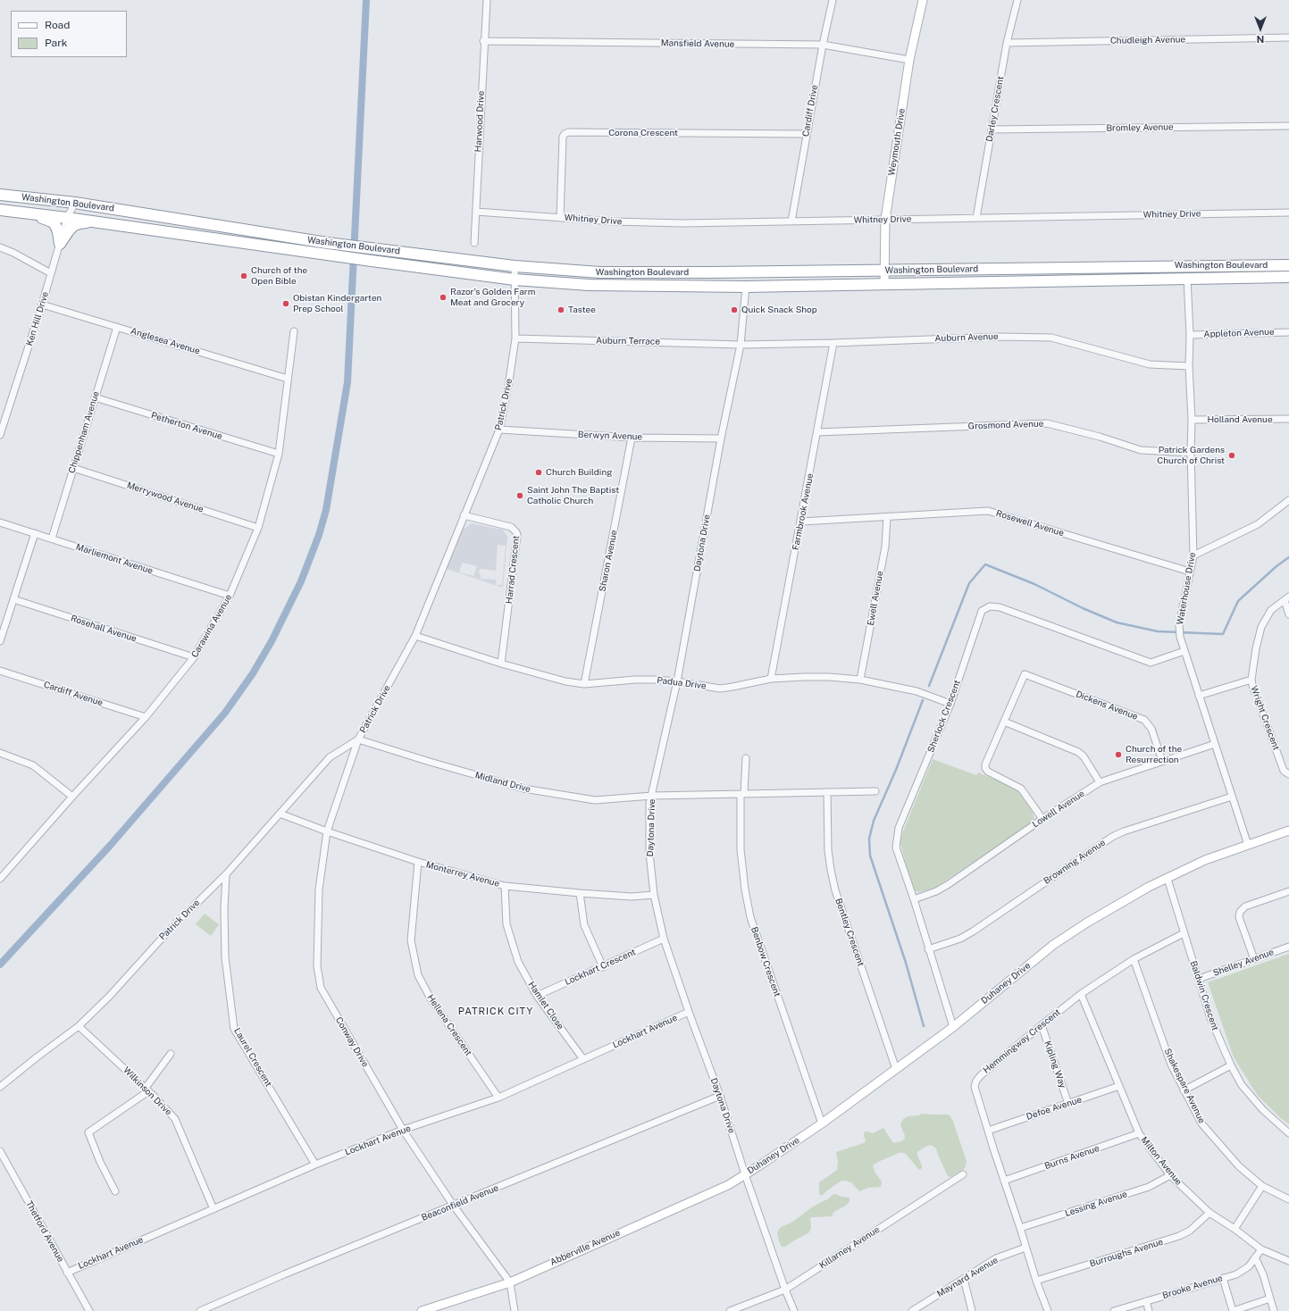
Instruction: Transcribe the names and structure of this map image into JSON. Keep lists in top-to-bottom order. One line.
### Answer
{"streets":{"highway":["Washington Boulevard"],"street":["Chudleigh Avenue","Mansfield Avenue","Darley Crescent","Cardiff Drive","Harwood Drive","Bromley Avenue","Corona Crescent","Weymouth Drive","Whitney Drive","Ken Hill Drive","Appleton Avenue","Auburn Avenue","Anglesea Avenue","Auburn Terrace","Patrick Drive","Holland Avenue","Grosmond Avenue","Petherton Avenue","Chippenham Avenue","Berwyn Avenue","Merrywood Avenue","Farmbrook Avenue","Rosewell Avenue","Daytona Drive","Marliemont Avenue","Sharon Avenue","Harrad Crescent","Waterhouse Drive","Ewell Avenue","Carawina Avenue","Rosehall Avenue","Padua Drive","Cardiff Avenue","Dickens Avenue","Sherlock Crescent","Wright Crescent","Midland Drive","Lowell Avenue","Browning Avenue","Monterrey Avenue","Bentley Crescent","Benbow Crescent","Shelley Avenue","Lockhart Crescent","Duhaney Drive","Baldwin Crescent","Hamlet Close","Hellena Crescent","Lockhart Avenue","Hemmingway Crescent","Conway Drive","Laurel Crescent","Kipling Way","Shakespare Avenue","Wilkinson Drive","Defoe Avenue","Burns Avenue","Milton Avenue","Beaconfield Avenue","Lessing Avenue","Thetford Avenue","Abberville Avenue","Killarney Avenue","Burroughs Avenue","Maynard Avenue","Brooke Avenue"]},"crossings":[["Chudleigh Avenue","Darley Crescent"],["Mansfield Avenue","Cardiff Drive"],["Mansfield Avenue","Harwood Drive"],["Mansfield Avenue","Weymouth Drive"],["Darley Crescent","Bromley Avenue"],["Darley Crescent","Whitney Drive"],["Cardiff Drive","Corona Crescent"],["Cardiff Drive","Whitney Drive"],["Harwood Drive","Whitney Drive"],["Corona Crescent","Whitney Drive"],["Weymouth Drive","Washington Boulevard"],["Weymouth Drive","Whitney Drive"],["Washington Boulevard","Ken Hill Drive"],["Washington Boulevard","Patrick Drive"],["Washington Boulevard","Daytona Drive"],["Washington Boulevard","Waterhouse Drive"],["Ken Hill Drive","Anglesea Avenue"],["Appleton Avenue","Waterhouse Drive"],["Auburn Avenue","Auburn Terrace"],["Auburn Avenue","Farmbrook Avenue"],["Auburn Avenue","Daytona Drive"],["Auburn Avenue","Waterhouse Drive"],["Anglesea Avenue","Chippenham Avenue"],["Anglesea Avenue","Carawina Avenue"],["Auburn Terrace","Patrick Drive"],["Auburn Terrace","Daytona Drive"],["Patrick Drive","Berwyn Avenue"],["Patrick Drive","Harrad Crescent"],["Patrick Drive","Padua Drive"],["Patrick Drive","Midland Drive"],["Patrick Drive","Monterrey Avenue"],["Patrick Drive","Conway Drive"],["Patrick Drive","Laurel Crescent"],["Patrick Drive","Wilkinson Drive"],["Holland Avenue","Waterhouse Drive"],["Grosmond Avenue","Farmbrook Avenue"],["Grosmond Avenue","Waterhouse Drive"],["Petherton Avenue","Chippenham Avenue"],["Petherton Avenue","Carawina Avenue"],["Chippenham Avenue","Merrywood Avenue"],["Chippenham Avenue","Marliemont Avenue"],["Berwyn Avenue","Daytona Drive"],["Berwyn Avenue","Sharon Avenue"],["Merrywood Avenue","Carawina Avenue"],["Farmbrook Avenue","Rosewell Avenue"],["Farmbrook Avenue","Padua Drive"],["Rosewell Avenue","Waterhouse Drive"],["Rosewell Avenue","Ewell Avenue"],["Daytona Drive","Padua Drive"],["Daytona Drive","Midland Drive"],["Daytona Drive","Monterrey Avenue"],["Daytona Drive","Lockhart Crescent"],["Daytona Drive","Duhaney Drive"],["Daytona Drive","Lockhart Avenue"],["Daytona Drive","Beaconfield Avenue"],["Daytona Drive","Abberville Avenue"],["Daytona Drive","Killarney Avenue"],["Marliemont Avenue","Carawina Avenue"],["Sharon Avenue","Padua Drive"],["Harrad Crescent","Padua Drive"],["Waterhouse Drive","Sherlock Crescent"],["Waterhouse Drive","Lowell Avenue"],["Waterhouse Drive","Browning Avenue"],["Waterhouse Drive","Duhaney Drive"],["Ewell Avenue","Padua Drive"],["Carawina Avenue","Rosehall Avenue"],["Carawina Avenue","Cardiff Avenue"],["Padua Drive","Sherlock Crescent"],["Dickens Avenue","Lowell Avenue"],["Sherlock Crescent","Lowell Avenue"],["Sherlock Crescent","Browning Avenue"],["Sherlock Crescent","Duhaney Drive"],["Midland Drive","Bentley Crescent"],["Midland Drive","Benbow Crescent"],["Midland Drive","Conway Drive"],["Monterrey Avenue","Hamlet Close"],["Monterrey Avenue","Hellena Crescent"],["Monterrey Avenue","Conway Drive"],["Bentley Crescent","Duhaney Drive"],["Benbow Crescent","Duhaney Drive"],["Shelley Avenue","Baldwin Crescent"],["Lockhart Crescent","Hamlet Close"],["Duhaney Drive","Baldwin Crescent"],["Duhaney Drive","Abberville Avenue"],["Baldwin Crescent","Hemmingway Crescent"],["Hamlet Close","Lockhart Avenue"],["Hellena Crescent","Lockhart Avenue"],["Lockhart Avenue","Conway Drive"],["Lockhart Avenue","Laurel Crescent"],["Lockhart Avenue","Wilkinson Drive"],["Lockhart Avenue","Thetford Avenue"],["Hemmingway Crescent","Kipling Way"],["Hemmingway Crescent","Shakespare Avenue"],["Hemmingway Crescent","Defoe Avenue"],["Hemmingway Crescent","Burns Avenue"],["Hemmingway Crescent","Milton Avenue"],["Hemmingway Crescent","Lessing Avenue"],["Hemmingway Crescent","Burroughs Avenue"],["Hemmingway Crescent","Maynard Avenue"],["Conway Drive","Beaconfield Avenue"],["Conway Drive","Abberville Avenue"],["Kipling Way","Defoe Avenue"],["Defoe Avenue","Milton Avenue"],["Burns Avenue","Milton Avenue"],["Milton Avenue","Lessing Avenue"],["Milton Avenue","Burroughs Avenue"],["Milton Avenue","Brooke Avenue"]],"districts":["PATRICK CITY"],"places":["Church of the Open Bible","Razor's Golden Farm Meat and Grocery","Obistan Kindergarten Prep School","Tastee","Quick Snack Shop","Patrick Gardens Church of Christ","Church Building","Saint John The Baptist Catholic Church","Church of the Resurrection"],"legend":["Road","Park"],"north":"bottom"}
